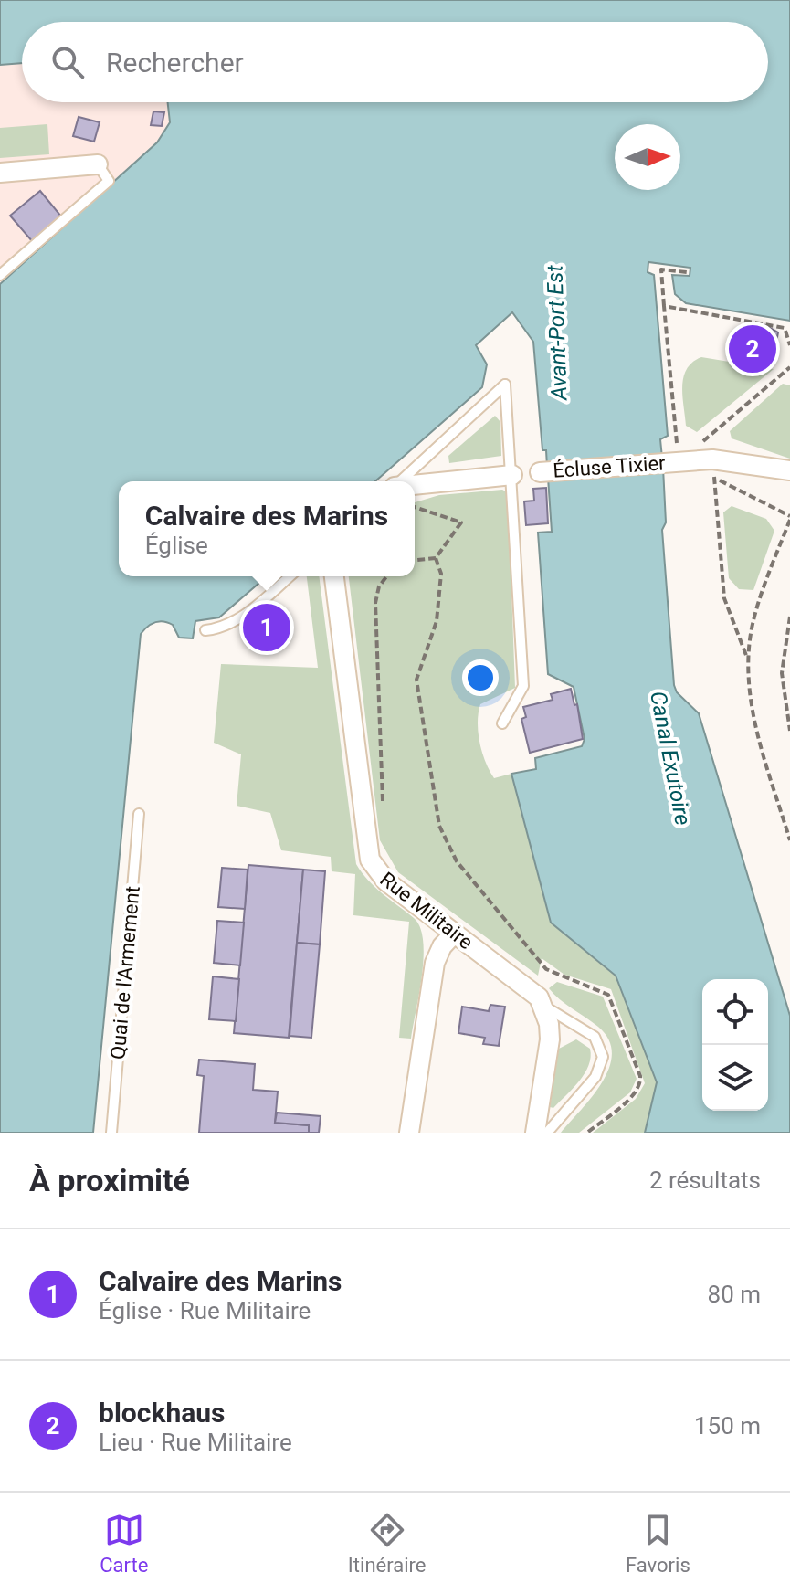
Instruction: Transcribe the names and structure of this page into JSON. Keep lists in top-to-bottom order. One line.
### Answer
{"streets":{"street":["Écluse Tixier","Rue Militaire"],"lane":["Quai de l'Armement"]},"water":["Avant-Port Est","Canal Exutoire"],"north":"right","page":{"search":"Rechercher","pins":["2","1"],"popup":["Calvaire des Marins","Église"],"heading":["À proximité","2 résultats"],"list":[{"mark":"1","name":"Calvaire des Marins","note":"Église · Rue Militaire","value":"80 m"},{"mark":"2","name":"blockhaus","note":"Lieu · Rue Militaire","value":"150 m"}],"nav":["Carte","Itinéraire","Favoris"]}}
